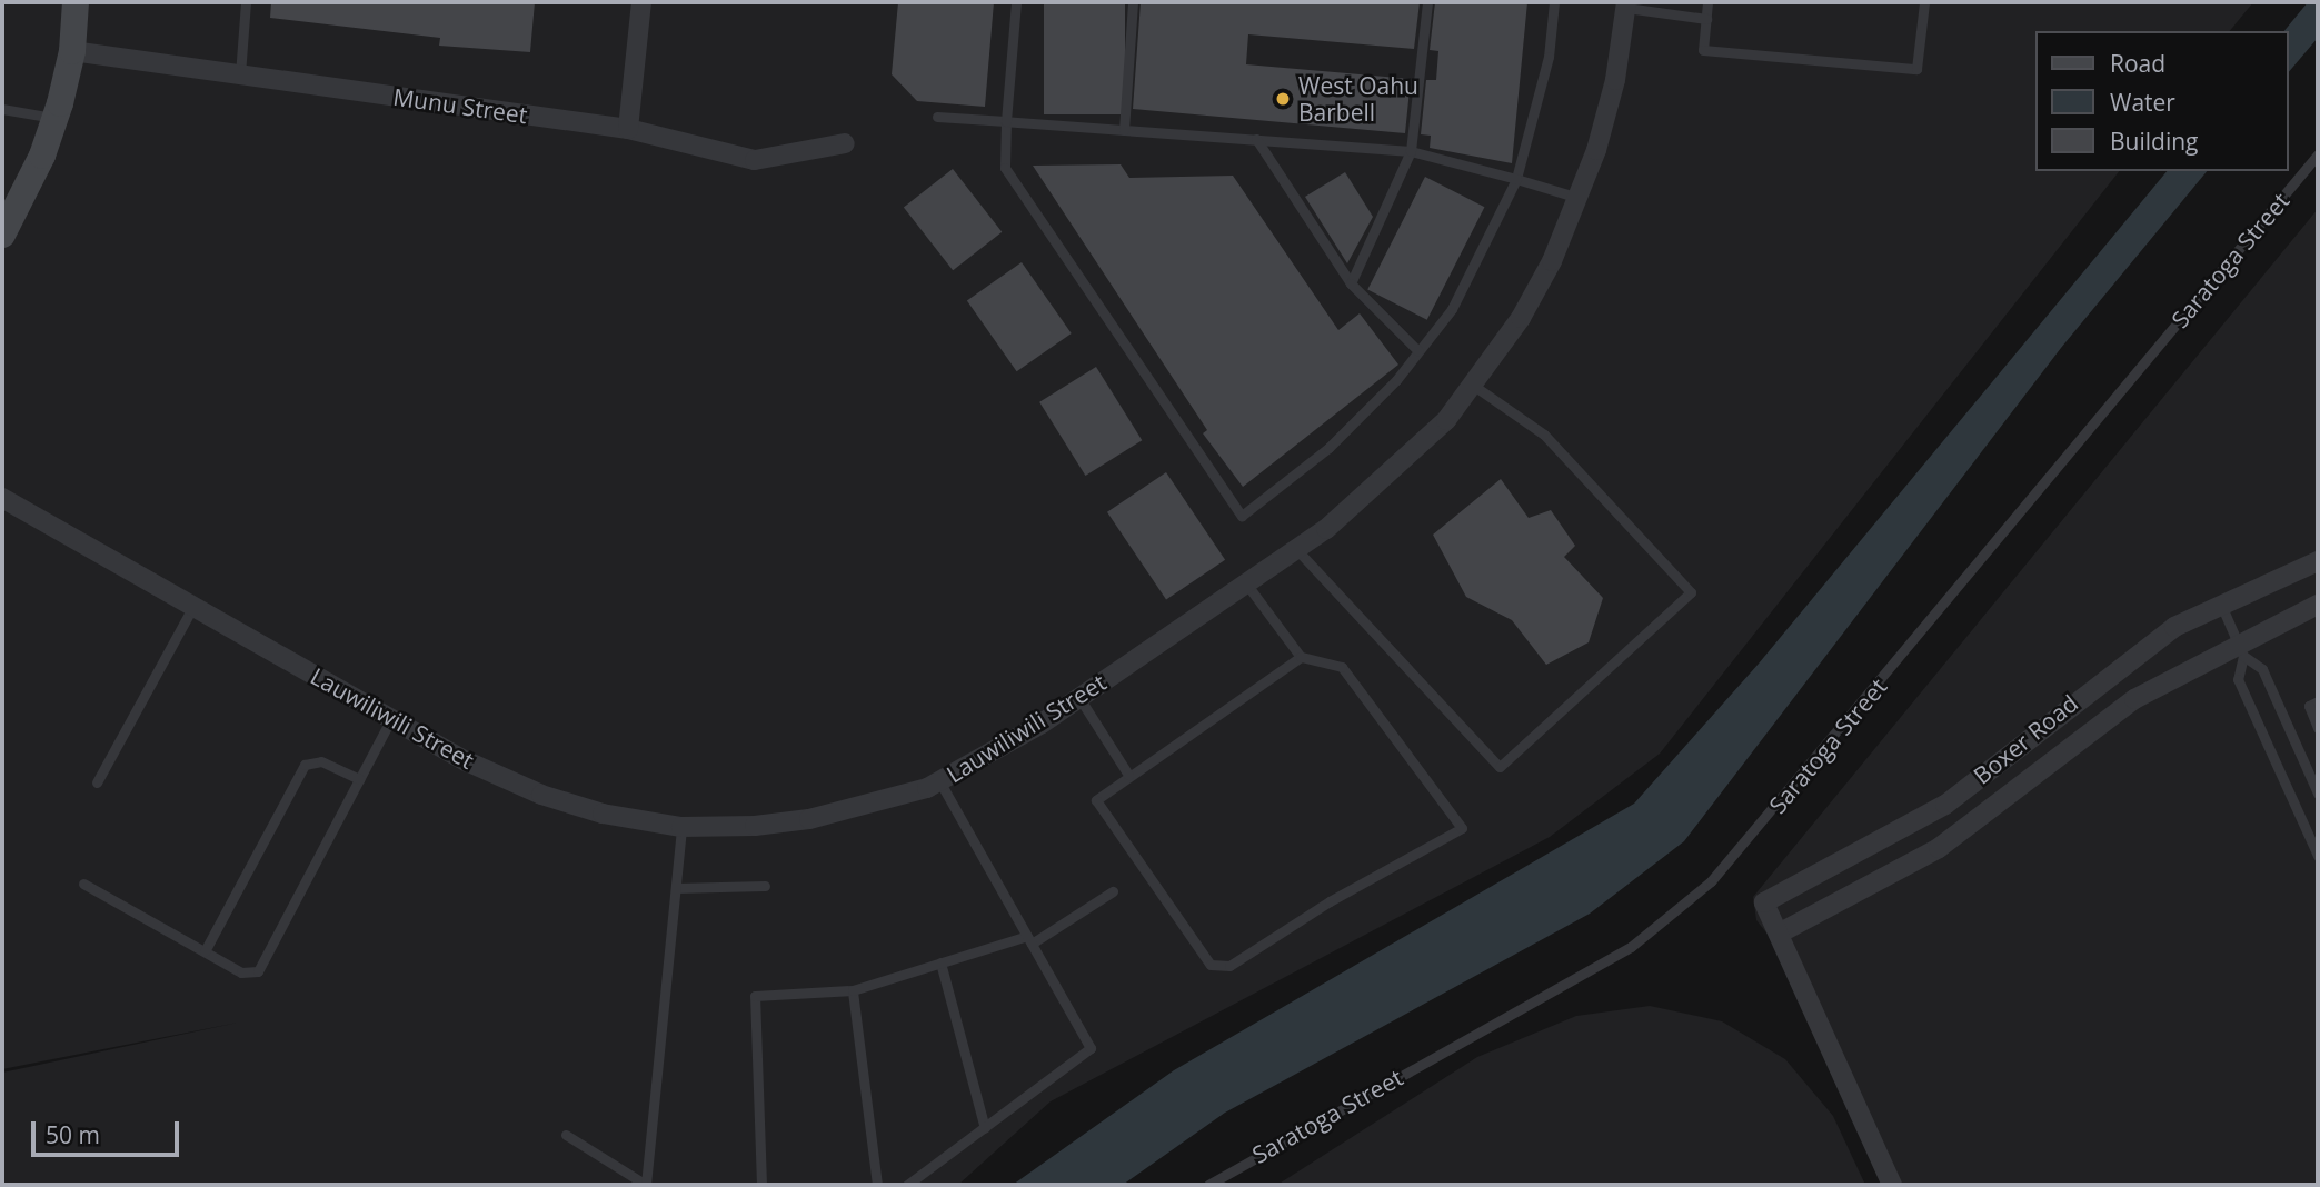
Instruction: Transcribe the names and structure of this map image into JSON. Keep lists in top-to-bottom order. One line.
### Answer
{"streets":{"street":["Munu Street","Lauwiliwili Street","Boxer Road"],"lane":["Saratoga Street"]},"places":["West Oahu Barbell"],"legend":["Road","Water","Building"],"scale_bar":"50 m"}
